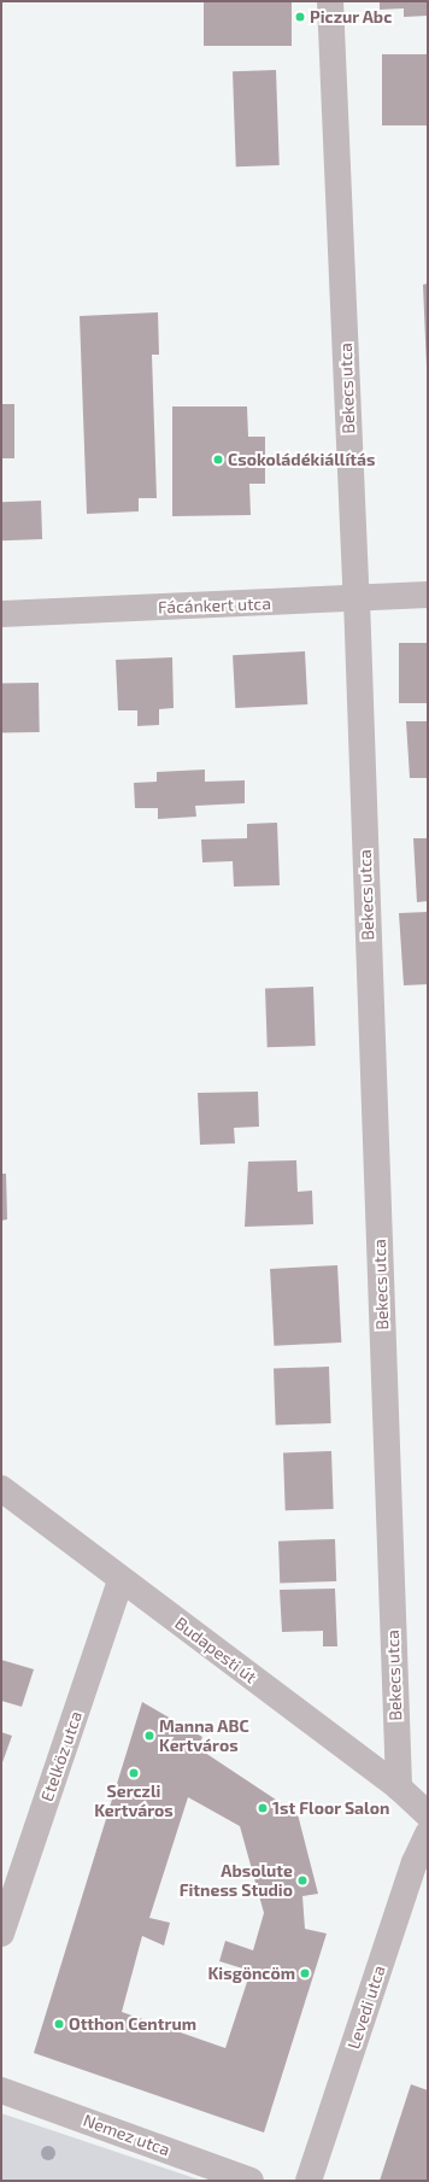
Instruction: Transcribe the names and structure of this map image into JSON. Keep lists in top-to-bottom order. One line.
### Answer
{"streets":{"street":["Bekecs utca","Fácánkert utca","Budapesti út","Etelköz utca","Levedi utca","Nemez utca"]},"crossings":[["Bekecs utca","Fácánkert utca"],["Bekecs utca","Budapesti út"],["Budapesti út","Etelköz utca"]],"places":["Piczur Abc","Csokoládékiállítás","Manna ABC Kertváros","Serczli Kertváros","1st Floor Salon","Absolute Fitness Studio","Kisgöncöm","Otthon Centrum"]}
